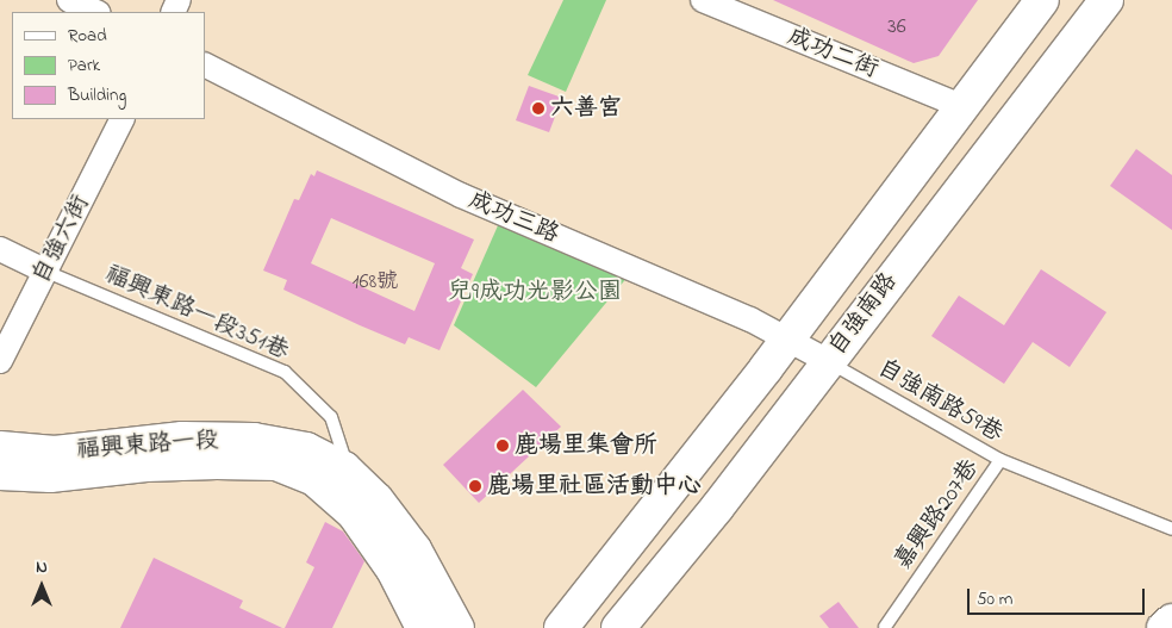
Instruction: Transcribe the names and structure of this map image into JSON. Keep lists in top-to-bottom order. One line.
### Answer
{"streets":{"main road":["自強南路","福興東路一段"],"street":["成功二街","成功三路","自強六街"],"lane":["福興東路一段351巷","自強南路59巷","嘉興路207巷"]},"crossings":[["成功二街","自強南路"],["成功三路","自強南路"],["成功三路","自強南路59巷"],["自強六街","福興東路一段351巷"],["福興東路一段351巷","福興東路一段"],["自強南路","自強南路59巷"],["自強南路59巷","嘉興路207巷"]],"parks":["兒9成功光影公園"],"places":["六善宮","鹿場里集會所","鹿場里社區活動中心"],"house_numbers":["36","168號"],"legend":["Road","Park","Building"],"scale_bar":"50 m","north":"top"}
